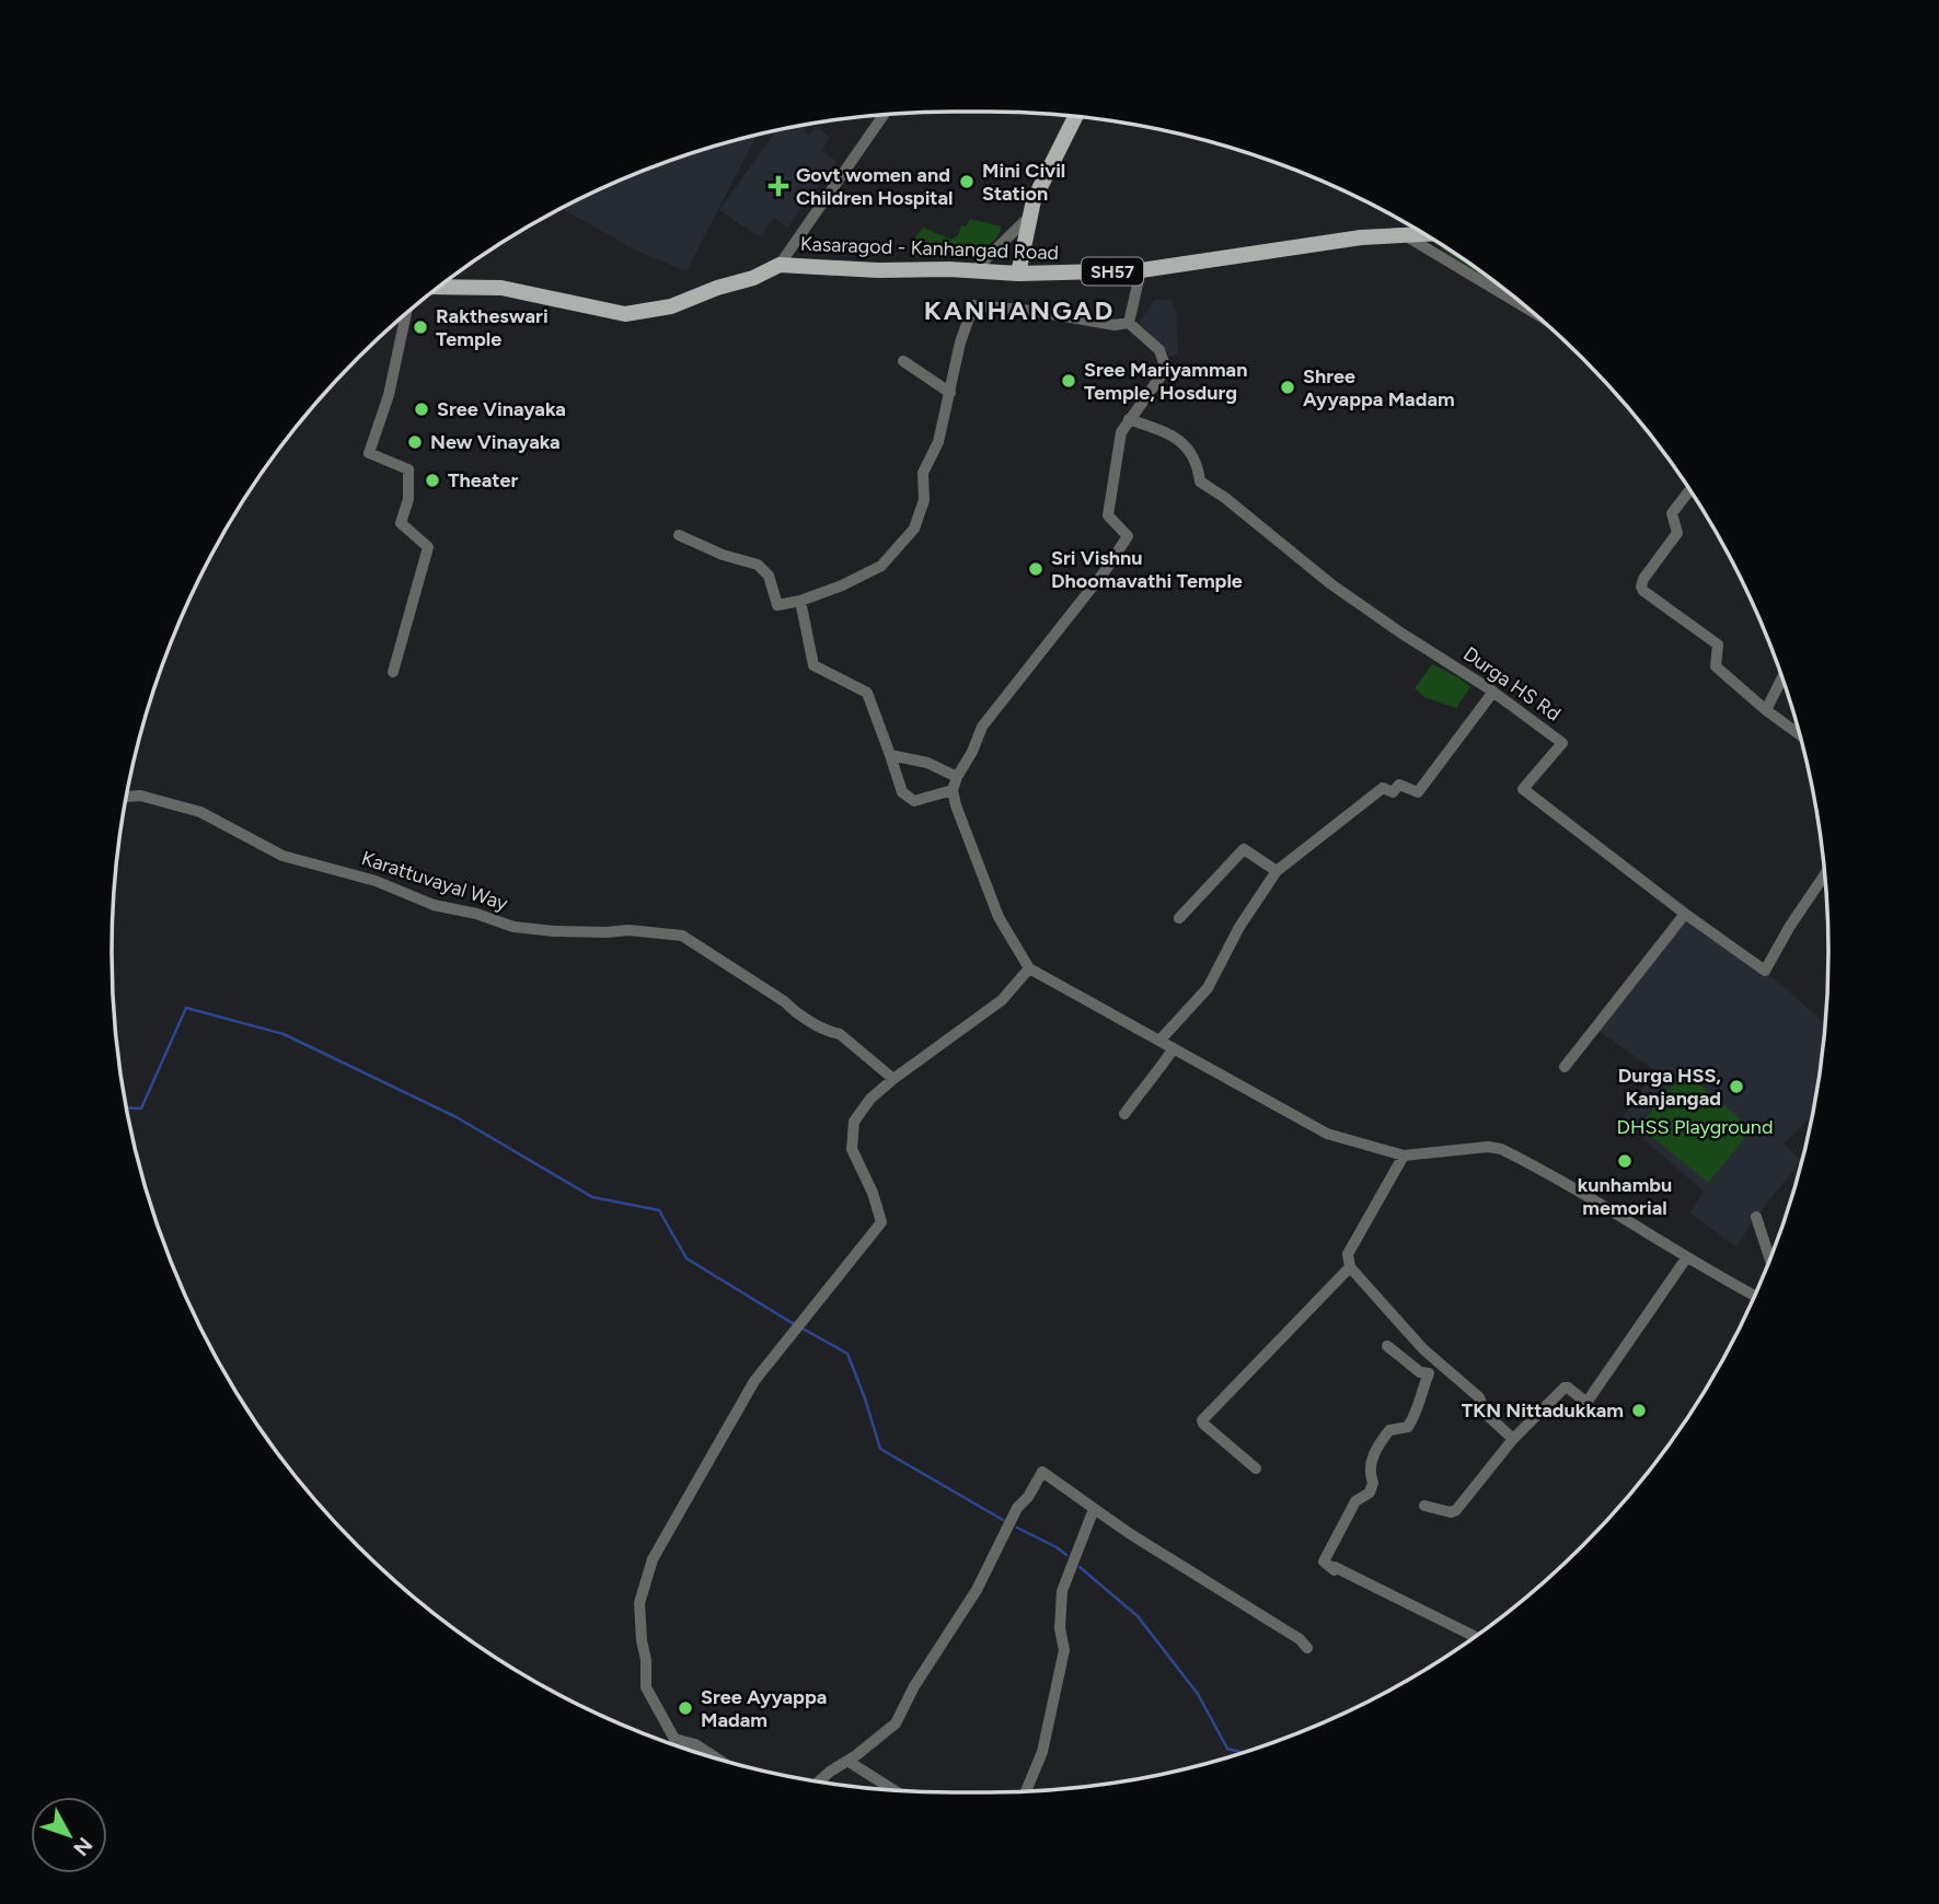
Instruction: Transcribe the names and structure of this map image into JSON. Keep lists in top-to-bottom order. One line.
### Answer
{"streets":{"main road":["Kasaragod - Kanhangad Road","SH57"],"street":["Durga HS Rd","Karattuvayal Way"]},"districts":["KANHANGAD"],"parks":["DHSS Playground"],"places":{"other":["Mini Civil Station","Raktheswari Temple","Sree Mariyamman Temple, Hosdurg","Shree Ayyappa Madam","Sree Vinayaka","New Vinayaka","Theater","Sri Vishnu Dhoomavathi Temple","Durga HSS, Kanjangad","kunhambu memorial","TKN Nittadukkam","Sree Ayyappa Madam"],"health":["Govt women and Children Hospital"]},"north":"bottom right"}
